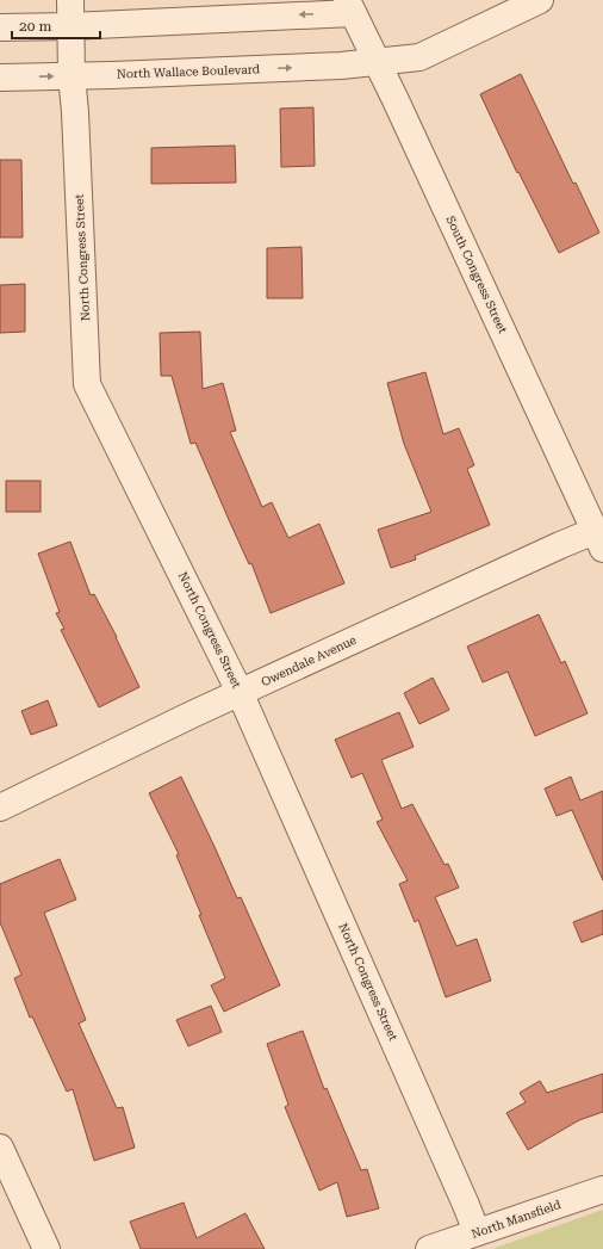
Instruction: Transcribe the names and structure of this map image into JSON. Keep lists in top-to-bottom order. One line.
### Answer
{"streets":{"street":["North Wallace Boulevard","North Congress Street","South Congress Street","Owendale Avenue","North Mansfield"]},"crossings":[["North Wallace Boulevard","North Congress Street"],["North Wallace Boulevard","South Congress Street"],["North Congress Street","Owendale Avenue"],["North Congress Street","North Mansfield"],["South Congress Street","Owendale Avenue"]],"scale_bar":"20 m"}
